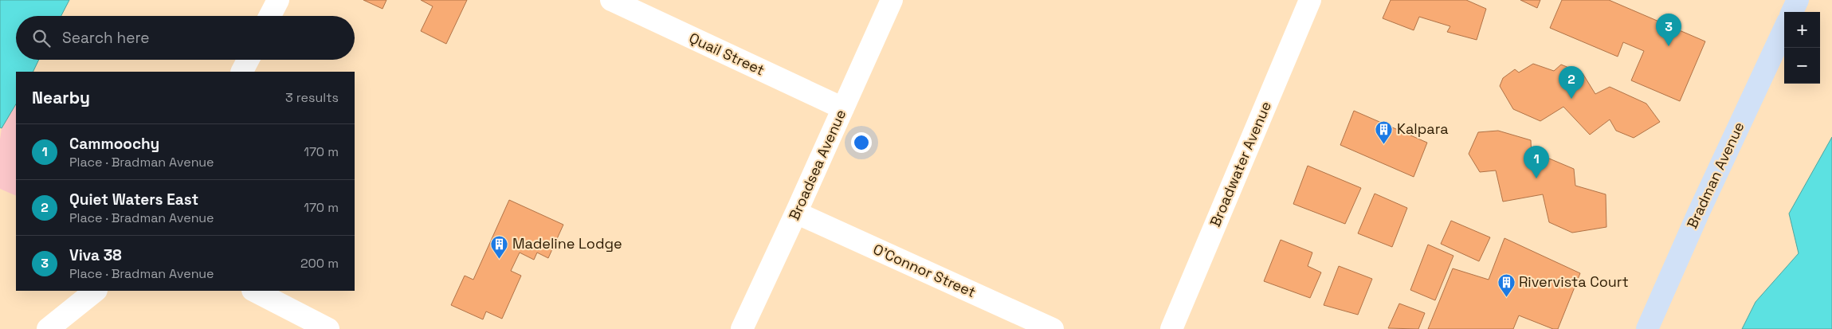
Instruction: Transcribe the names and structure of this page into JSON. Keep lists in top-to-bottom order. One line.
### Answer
{"streets":{"main road":["Bradman Avenue"],"street":["Quail Street","Broadwater Avenue","Broadsea Avenue","O'Connor Street"]},"crossings":[["Quail Street","Broadsea Avenue"],["Broadsea Avenue","O'Connor Street"]],"places":{"building":["Kalpara","Madeline Lodge","Rivervista Court"]},"page":{"map_buttons":["+","−"],"pins":["3","2","1"],"search":"Search here","heading":["Nearby","3 results"],"list":[{"mark":"1","name":"Cammoochy","note":"Place · Bradman Avenue","value":"170 m"},{"mark":"2","name":"Quiet Waters East","note":"Place · Bradman Avenue","value":"170 m"},{"mark":"3","name":"Viva 38","note":"Place · Bradman Avenue","value":"200 m"}]}}
